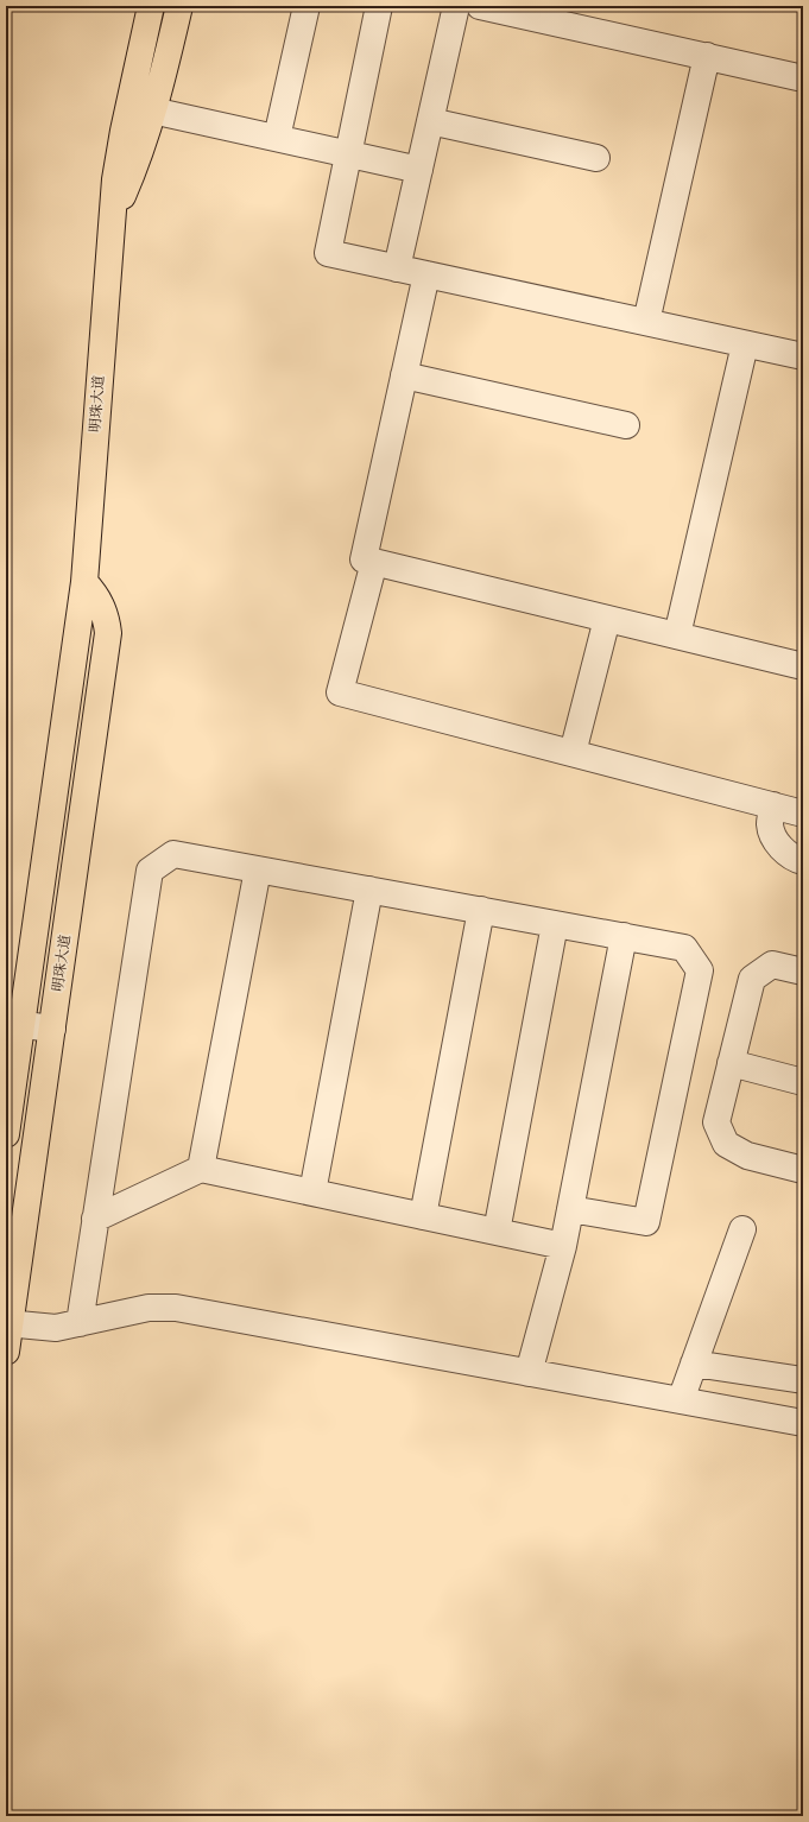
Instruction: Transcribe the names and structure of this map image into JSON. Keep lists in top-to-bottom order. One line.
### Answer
{"streets":{"main road":["明珠大道"]}}
